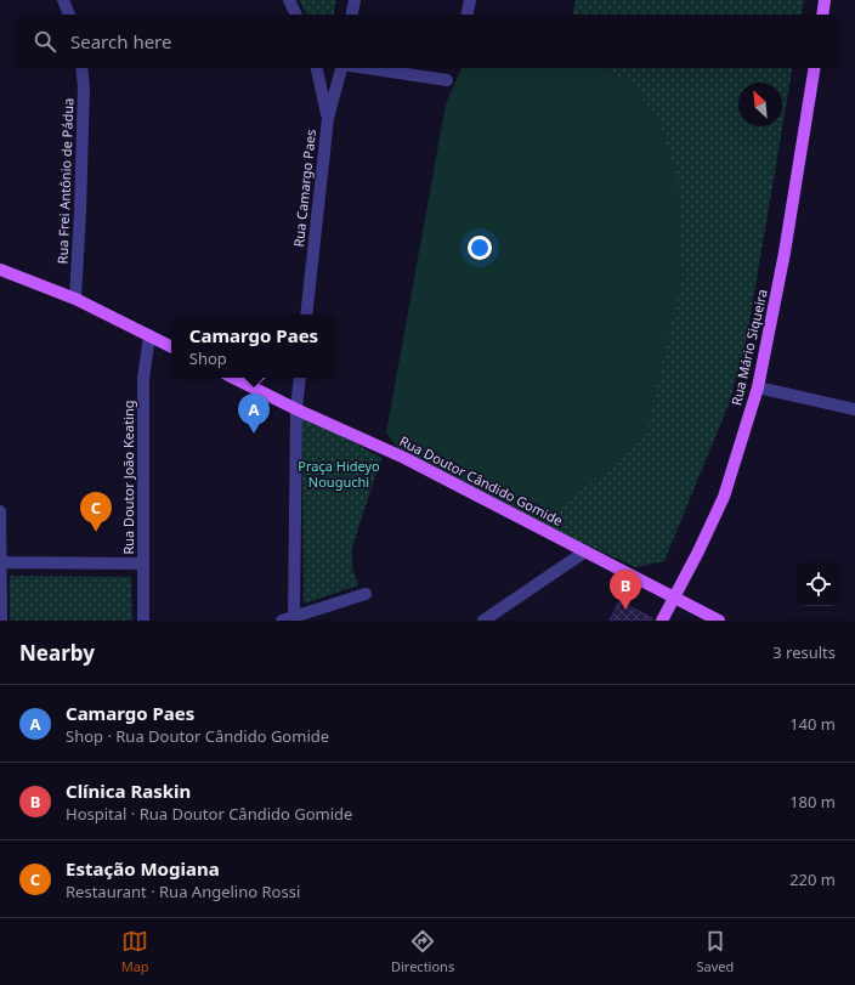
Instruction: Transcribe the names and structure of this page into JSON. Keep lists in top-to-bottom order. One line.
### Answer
{"streets":{"main road":["Rua Mário Siqueira","Rua Doutor Cândido Gomide"],"street":["Rua Frei Antônio de Pádua","Rua Camargo Paes","Rua Doutor João Keating"]},"crossings":[["Rua Mário Siqueira","Rua Doutor Cândido Gomide"]],"parks":["Praça Hideyo Nouguchi"],"north":"top left","page":{"search":"Search here","popup":["Camargo Paes","Shop"],"pins":["A","C","B"],"heading":["Nearby","3 results"],"list":[{"mark":"A","name":"Camargo Paes","note":"Shop · Rua Doutor Cândido Gomide","value":"140 m"},{"mark":"B","name":"Clínica Raskin","note":"Hospital · Rua Doutor Cândido Gomide","value":"180 m"},{"mark":"C","name":"Estação Mogiana","note":"Restaurant · Rua Angelino Rossi","value":"220 m"}],"nav":["Map","Directions","Saved"]}}
